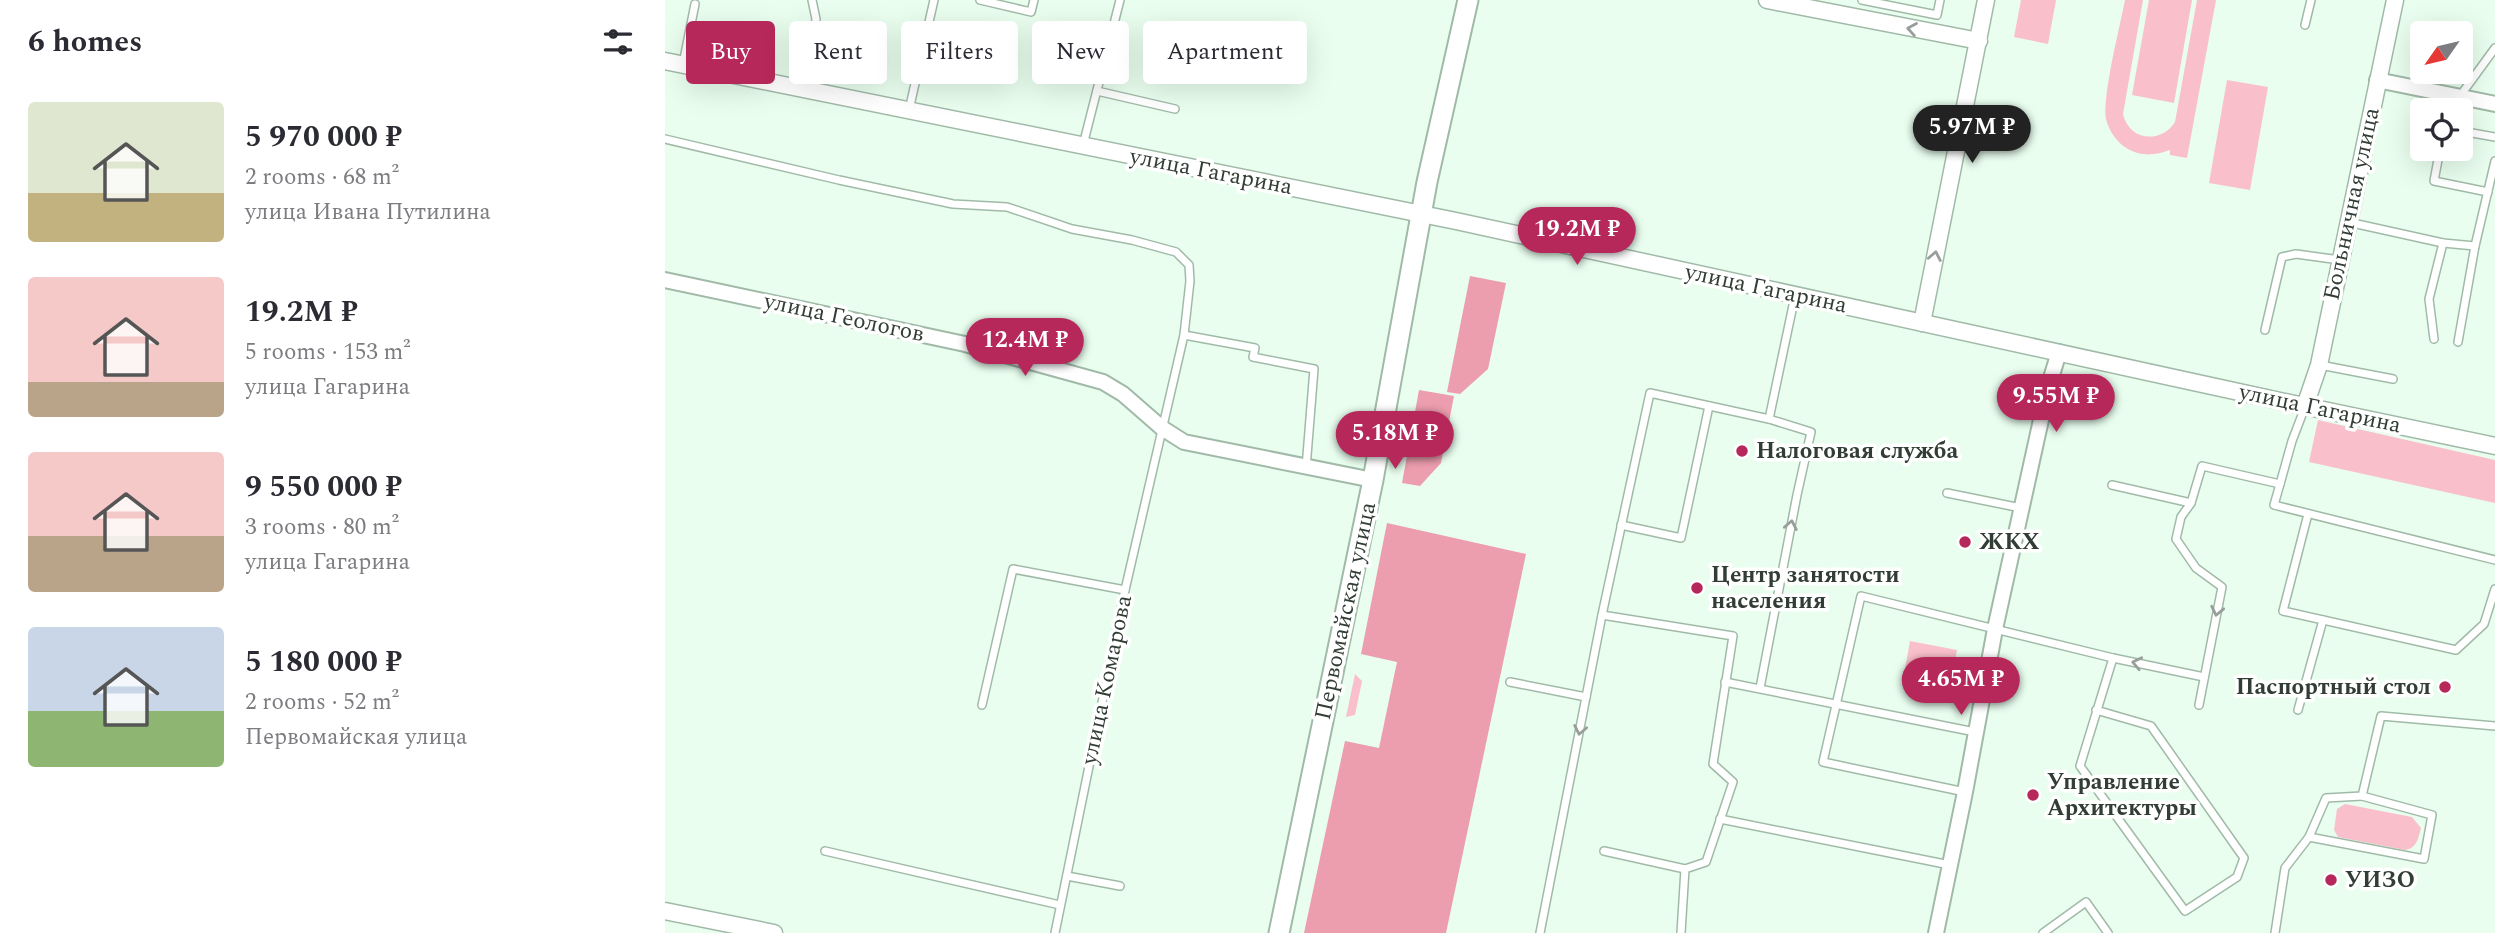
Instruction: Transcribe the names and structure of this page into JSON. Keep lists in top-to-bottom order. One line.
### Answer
{"streets":{"main road":["Первомайская улица"],"street":["улица Гагарина","Больничная улица","улица Геологов"],"lane":["улица Комарова"]},"crossings":[["улица Гагарина","Больничная улица"],["улица Гагарина","Первомайская улица"],["улица Геологов","Первомайская улица"],["улица Геологов","улица Комарова"]],"places":["Налоговая служба","ЖКХ","Центр занятости населения","Паспортный стол","Управление Архитектуры","УИЗО"],"north":"bottom left","page":{"heading":"6 homes","chip":["Buy","Rent","Filters","New","Apartment"],"list":[{"name":"5 970 000 ₽","note":"2 rooms · 68 m² · улица Ивана Путилина"},{"name":"19.2M ₽","note":"5 rooms · 153 m² · улица Гагарина"},{"name":"9 550 000 ₽","note":"3 rooms · 80 m² · улица Гагарина"},{"name":"5 180 000 ₽","note":"2 rooms · 52 m² · Первомайская улица"}],"price":["5.97M ₽","19.2M ₽","12.4M ₽","9.55M ₽","5.18M ₽","4.65M ₽"]}}
